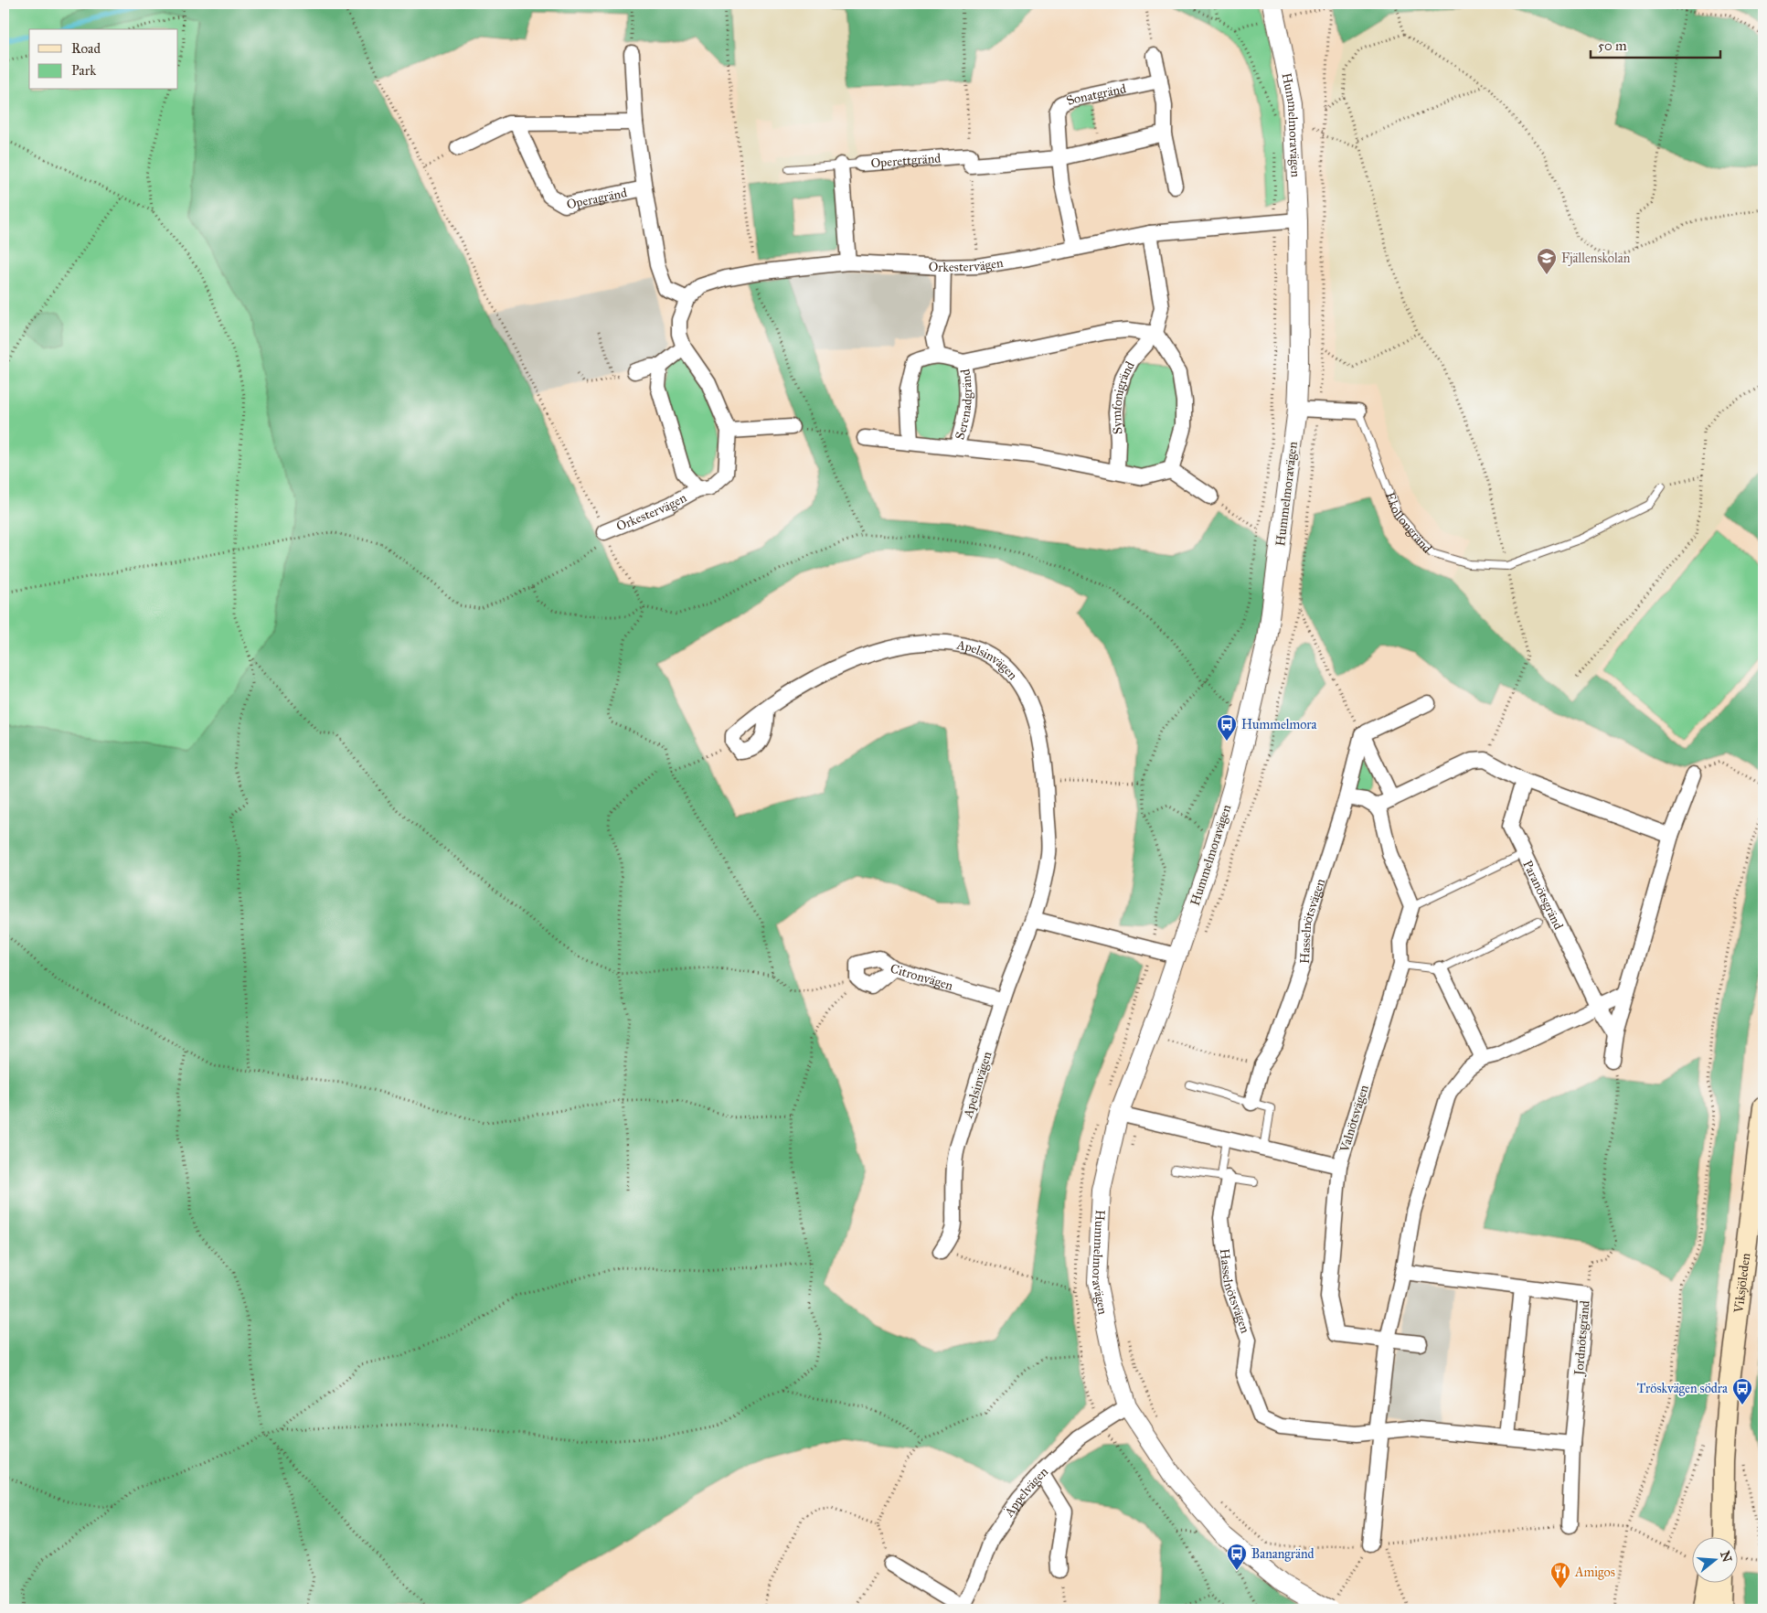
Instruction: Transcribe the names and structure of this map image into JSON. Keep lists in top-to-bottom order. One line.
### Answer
{"streets":{"main road":["Viksjöleden"],"street":["Sonatgränd","Hummelmoravägen","Operettgränd","Operagränd","Orkestervägen","Symfonigränd","Serenadgränd","Ekollongränd","Apelsinvägen","Paranötsgränd","Hasselnötsvägen","Citronvägen","Valnötsvägen","Jordnötsgränd","Äppelvägen"]},"crossings":[["Sonatgränd","Orkestervägen"],["Hummelmoravägen","Orkestervägen"],["Hummelmoravägen","Ekollongränd"],["Hummelmoravägen","Äppelvägen"],["Operagränd","Orkestervägen"],["Orkestervägen","Symfonigränd"],["Symfonigränd","Serenadgränd"],["Apelsinvägen","Citronvägen"],["Paranötsgränd","Valnötsvägen"]],"places":{"school or university":["Fjällenskolan"],"bus stop":["Hummelmora","Tröskvägen södra","Banangränd"],"restaurant":["Amigos"]},"legend":["Road","Park"],"scale_bar":"50 m","north":"right"}
